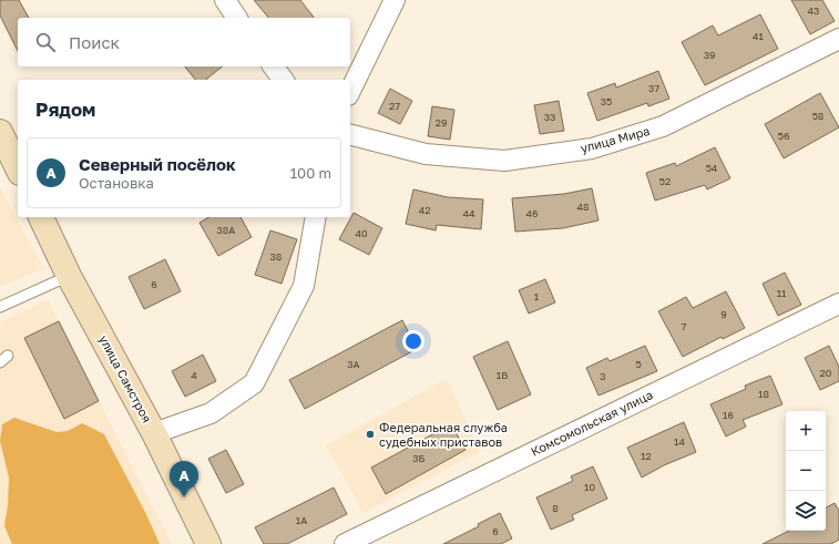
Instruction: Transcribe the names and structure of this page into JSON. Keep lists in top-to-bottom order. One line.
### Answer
{"streets":{"street":["улица Мира","улица Самстроя","Комсомольская улица"]},"places":["Федеральная служба судебных приставов"],"house_numbers":["43","41","39","37","35","27","58","33","29","56","54","52","48","42","44","46","38А","40","38","6","11","1","9","7","3А","5","20","4","1В","3","18","16","14","12","3Б","10","8","1А","6"],"page":{"search":"Поиск","heading":"Рядом","list":[{"mark":"A","name":"Северный посёлок","note":"Остановка","value":"100 m"}],"map_buttons":["+","−"],"pins":"A"}}
